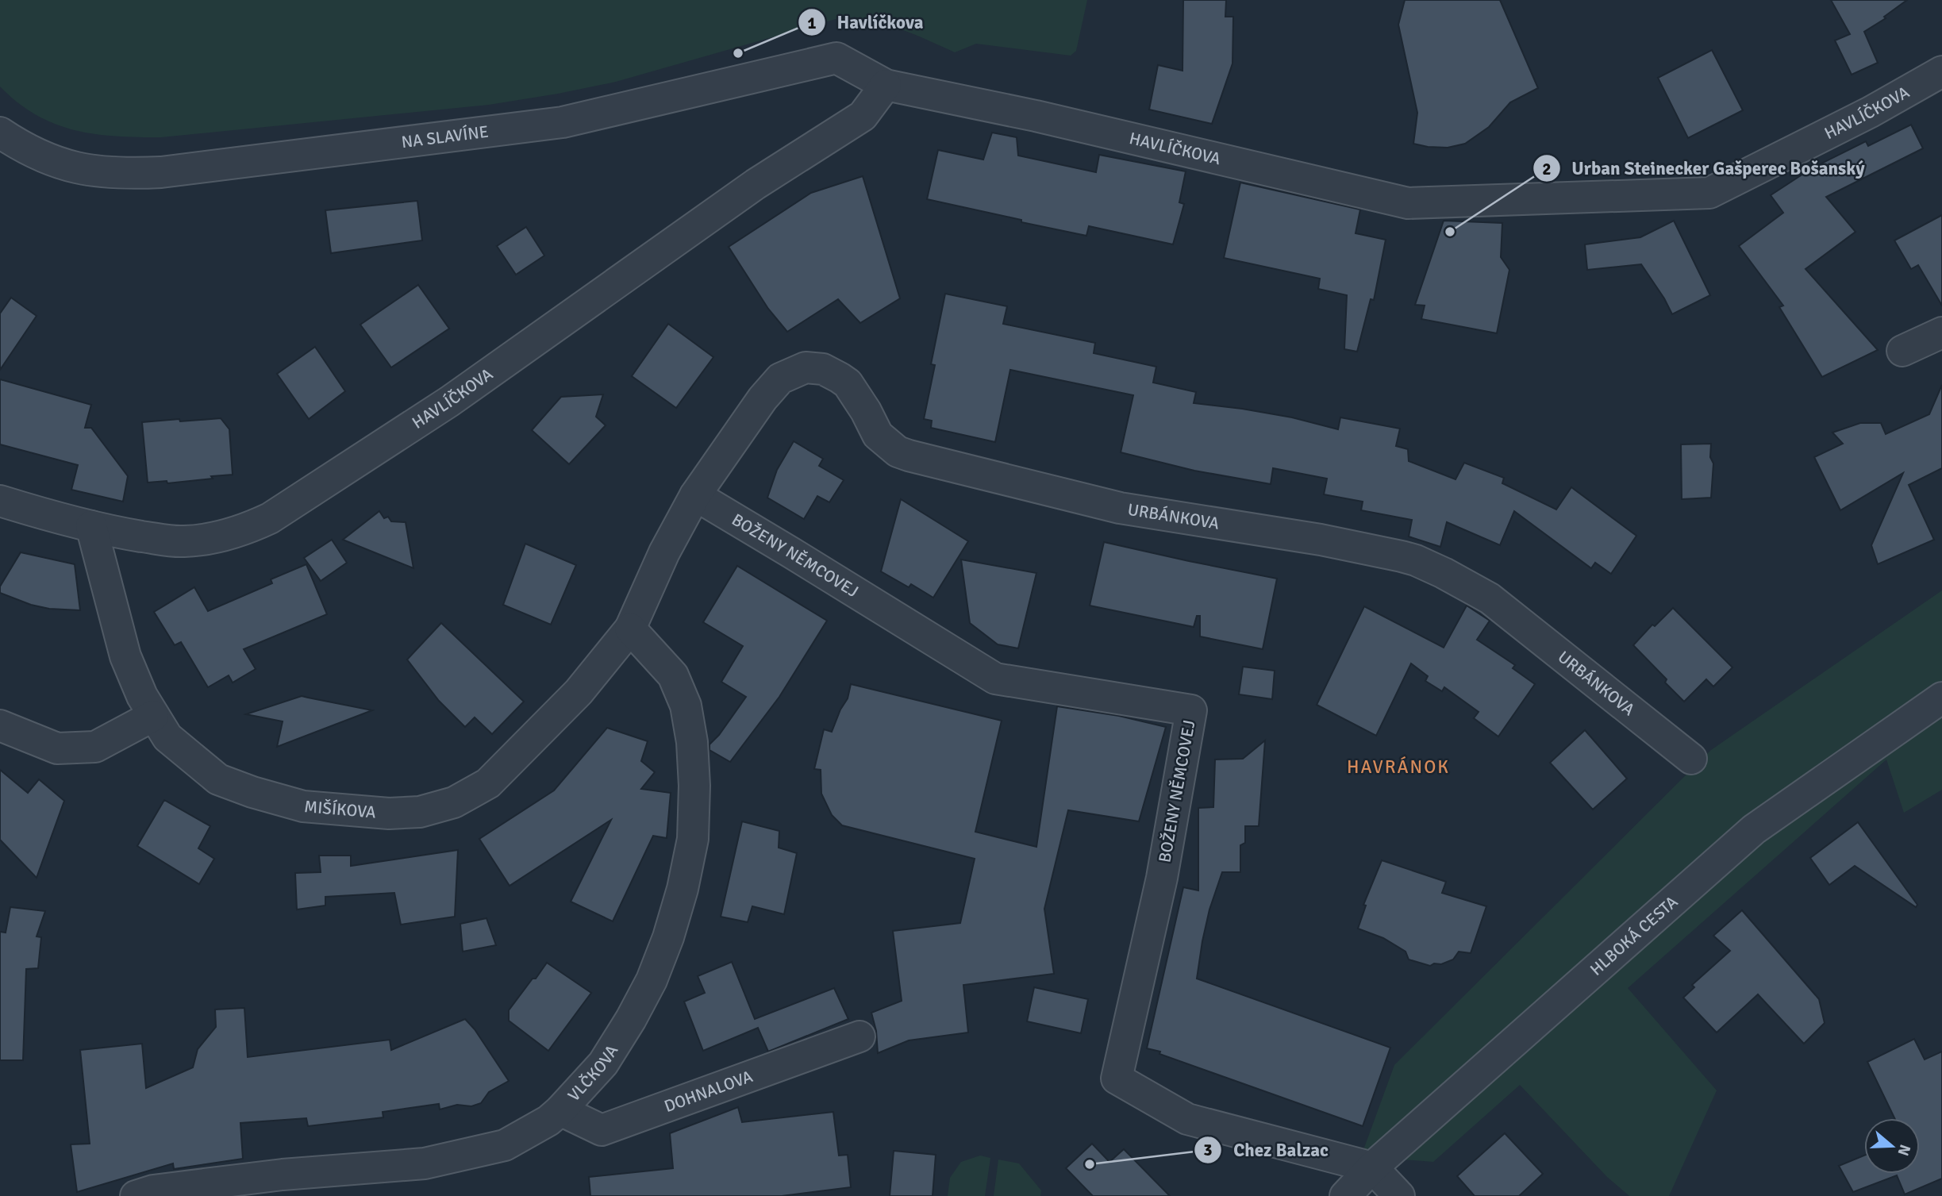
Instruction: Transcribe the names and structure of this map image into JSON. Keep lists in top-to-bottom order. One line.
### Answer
{"streets":{"street":["HAVLÍČKOVA","NA SLAVÍNE","URBÁNKOVA","BOŽENY NĚMCOVEJ","MIŠÍKOVA","HLBOKÁ CESTA","VLČKOVA","DOHNALOVA"]},"crossings":[["HAVLÍČKOVA","NA SLAVÍNE"],["HAVLÍČKOVA","MIŠÍKOVA"],["URBÁNKOVA","BOŽENY NĚMCOVEJ"],["URBÁNKOVA","MIŠÍKOVA"],["BOŽENY NĚMCOVEJ","MIŠÍKOVA"],["BOŽENY NĚMCOVEJ","HLBOKÁ CESTA"],["MIŠÍKOVA","VLČKOVA"],["VLČKOVA","DOHNALOVA"]],"districts":["HAVRÁNOK"],"places":["Havlíčkova","Urban Steinecker Gašperec Bošanský","Chez Balzac"],"north":"right"}
